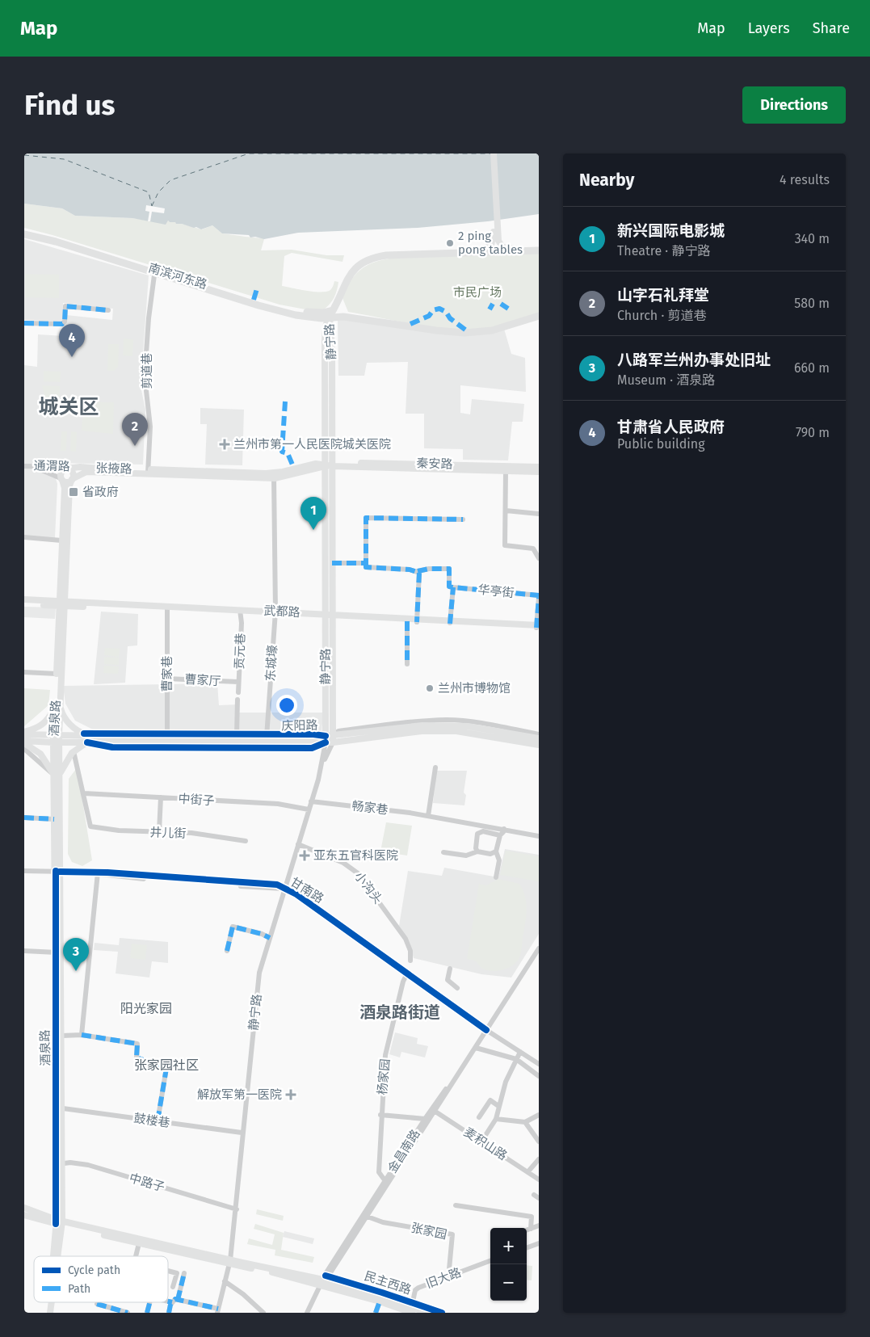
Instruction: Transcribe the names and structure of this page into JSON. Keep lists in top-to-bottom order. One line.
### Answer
{"streets":{"highway":["南滨河东路"],"main road":["静宁路","秦安路","张掖路","武都路","酒泉路","庆阳路","民主西路"],"street":["剪道巷","通渭路","华亭街","贡元巷","东城壕","曹家巷","曹家厅","中街子","畅家巷","井儿街","小沟头","甘南路","杨家园","鼓楼巷","麦积山路","金昌南路","中路子","张家园","旧大路"]},"crossings":[["南滨河东路","静宁路"],["南滨河东路","剪道巷"],["静宁路","秦安路"],["静宁路","武都路"],["静宁路","庆阳路"],["静宁路","中街子"],["静宁路","畅家巷"],["静宁路","小沟头"],["静宁路","甘南路"],["静宁路","鼓楼巷"],["静宁路","中路子"],["静宁路","民主西路"],["剪道巷","张掖路"],["通渭路","张掖路"],["张掖路","酒泉路"],["华亭街","武都路"],["武都路","贡元巷"],["武都路","东城壕"],["武都路","曹家巷"],["武都路","酒泉路"],["贡元巷","曹家厅"],["东城壕","庆阳路"],["曹家巷","曹家厅"],["曹家巷","庆阳路"],["酒泉路","庆阳路"],["酒泉路","甘南路"],["酒泉路","鼓楼巷"],["酒泉路","中路子"],["酒泉路","民主西路"],["中街子","井儿街"],["甘南路","杨家园"],["甘南路","金昌南路"],["杨家园","金昌南路"],["麦积山路","金昌南路"],["金昌南路","张家园"],["金昌南路","民主西路"],["张家园","旧大路"],["旧大路","民主西路"]],"districts":["城关区","阳光家园","酒泉路街道","张家园社区"],"parks":["市民广场"],"places":{"other":["2 ping pong tables","兰州市博物馆"],"health":["兰州市第一人民医院城关医院","亚东五官科医院","解放军第一医院"],"transit":["省政府"]},"legend":["Cycle path","Path"],"page":{"header":"Map","nav":["Map","Layers","Share"],"buttons":"Directions","title":"Find us","heading":["Nearby","4 results"],"list":[{"mark":"1","name":"新兴国际电影城","note":"Theatre · 静宁路","value":"340 m"},{"mark":"2","name":"山字石礼拜堂","note":"Church · 剪道巷","value":"580 m"},{"mark":"3","name":"八路军兰州办事处旧址","note":"Museum · 酒泉路","value":"660 m"},{"mark":"4","name":"甘肃省人民政府","note":"Public building","value":"790 m"}],"pins":["4","2","1","3"],"map_buttons":["+","−"]}}
